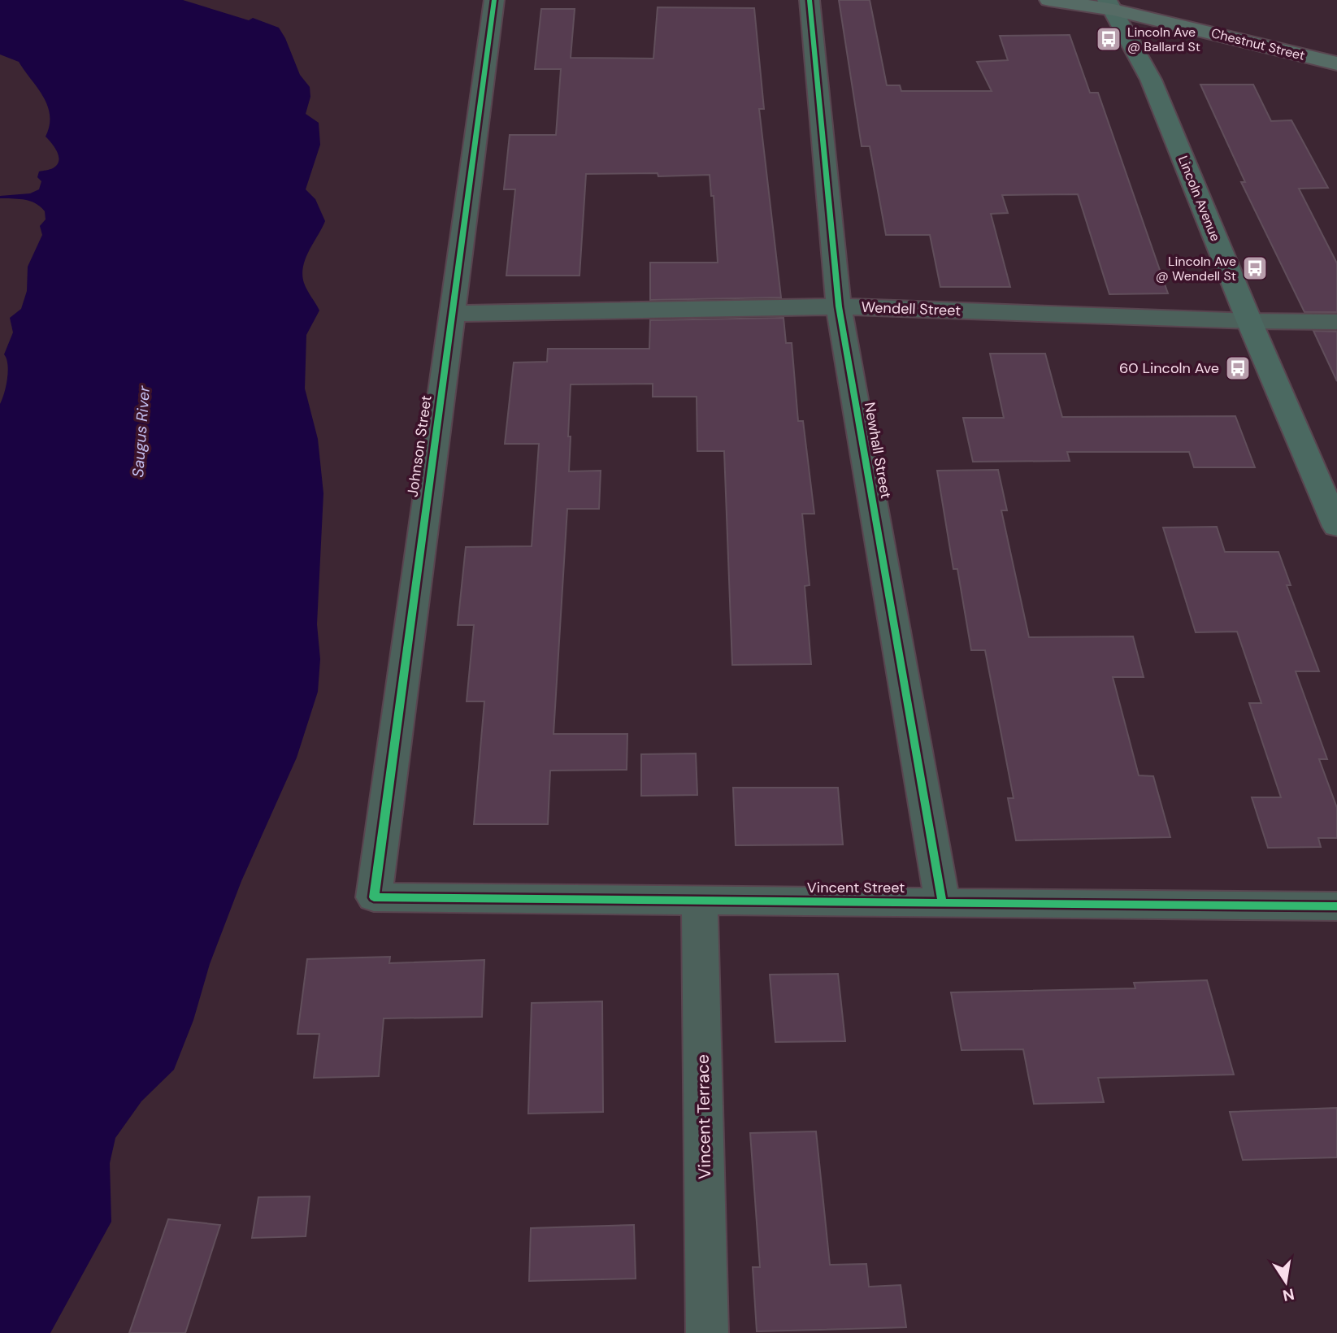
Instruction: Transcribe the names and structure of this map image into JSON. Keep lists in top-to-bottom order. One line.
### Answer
{"streets":{"main road":["Chestnut Street","Lincoln Avenue"],"street":["Wendell Street","Johnson Street","Newhall Street","Vincent Street","Vincent Terrace"]},"crossings":[["Chestnut Street","Lincoln Avenue"],["Lincoln Avenue","Wendell Street"],["Wendell Street","Johnson Street"],["Wendell Street","Newhall Street"],["Johnson Street","Vincent Street"],["Newhall Street","Vincent Street"],["Vincent Street","Vincent Terrace"]],"water":["Saugus River"],"places":{"bus stop":["Lincoln Ave @ Ballard St","Lincoln Ave @ Wendell St","60 Lincoln Ave"]},"north":"bottom"}
